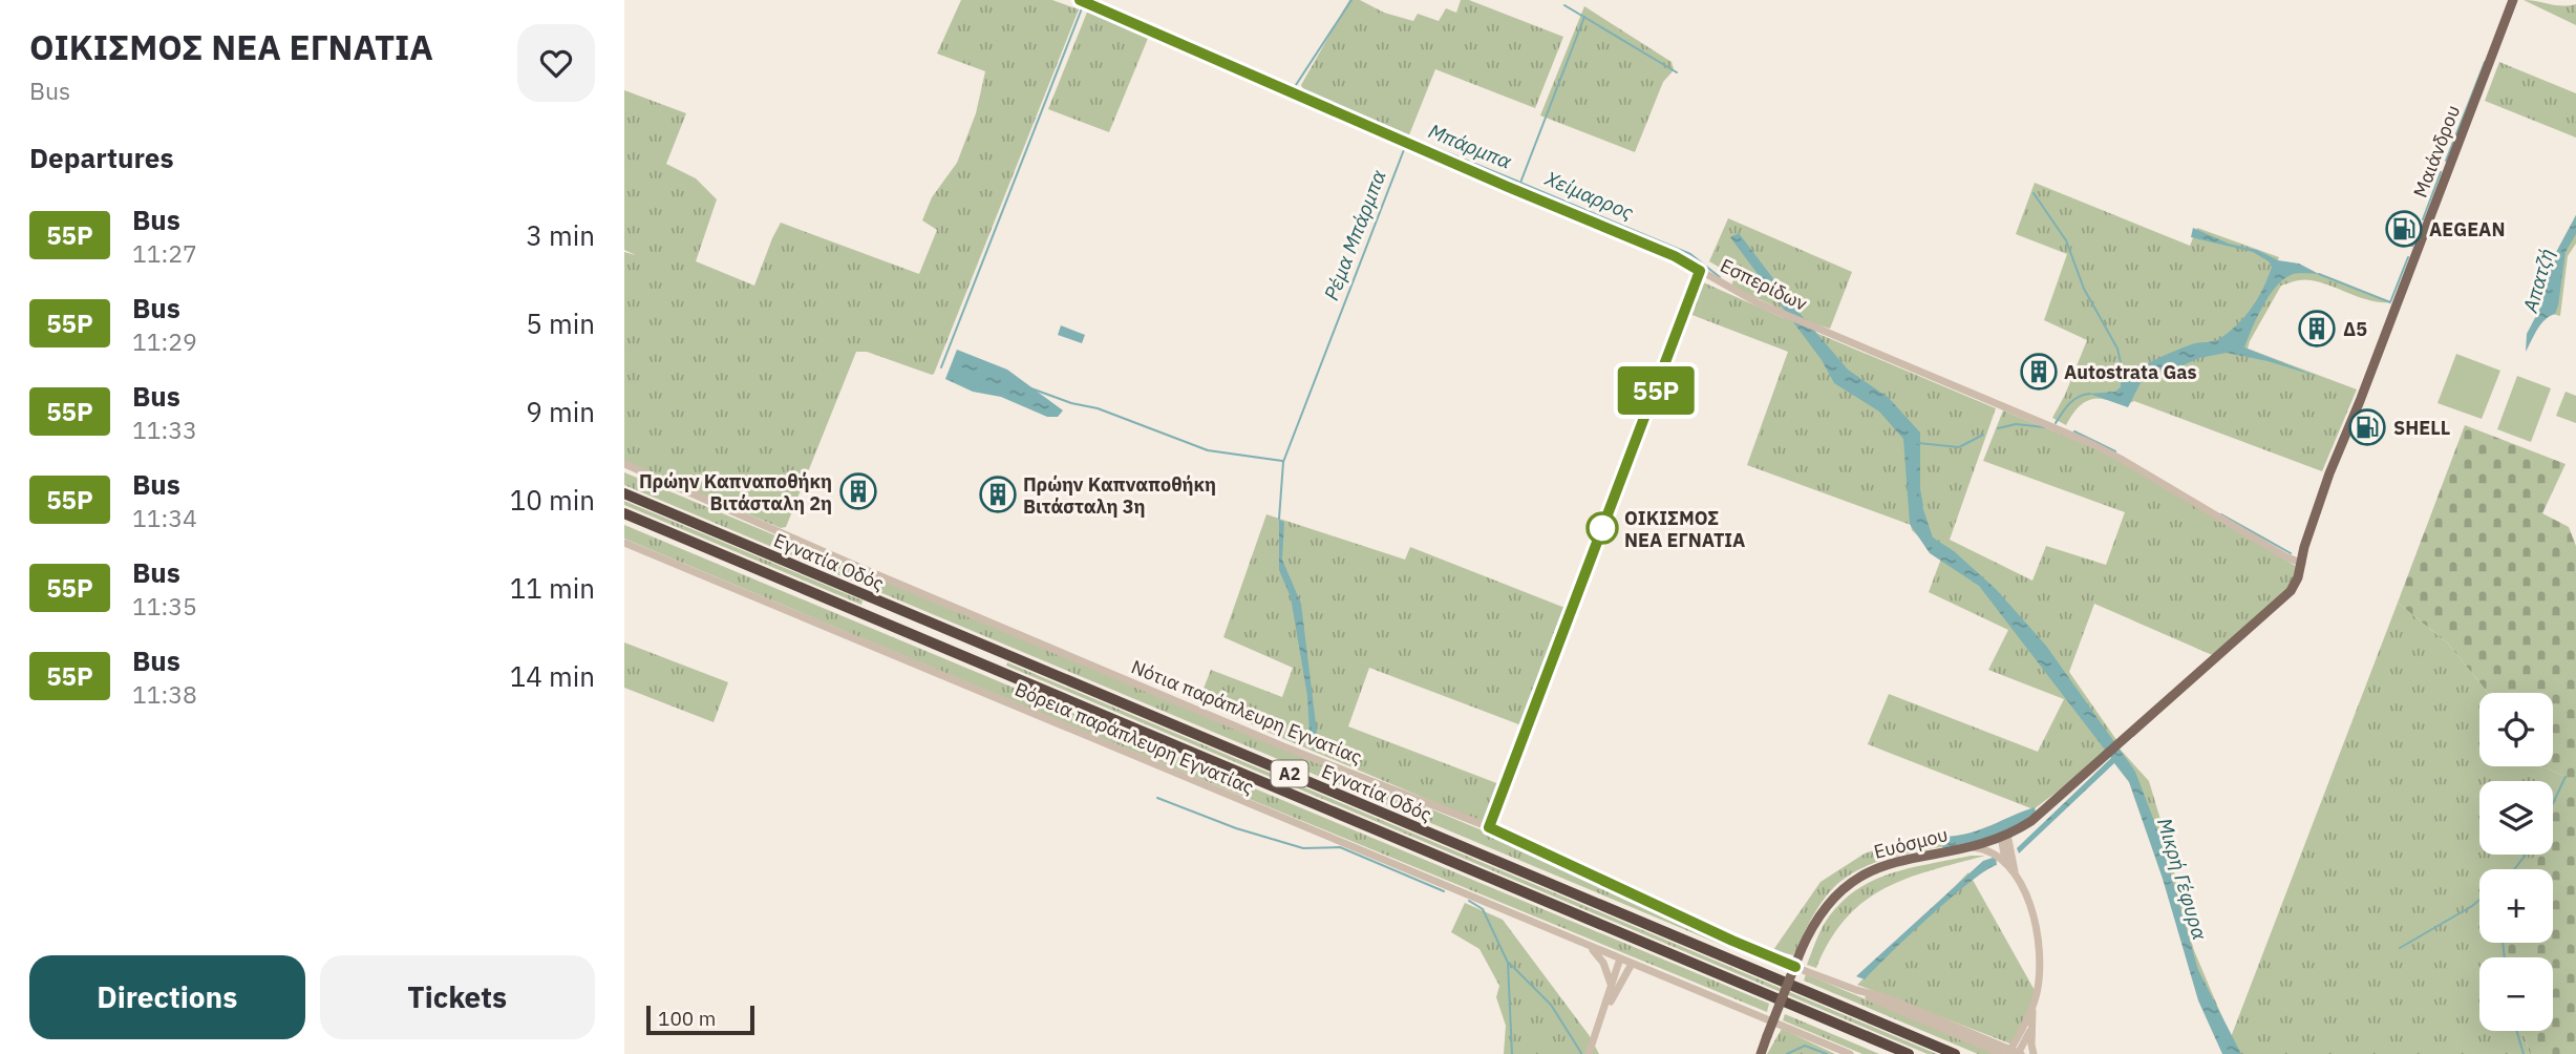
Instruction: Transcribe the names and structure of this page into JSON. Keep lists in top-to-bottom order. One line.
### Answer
{"streets":{"highway":["Εγνατία Οδός","Α2"],"main road":["Μαιάνδρου","Ευόσμου"],"street":["Εσπερίδων","Νότια παράπλευρη Εγνατίας","Βόρεια παράπλευρη Εγνατίας"]},"crossings":[["Μαιάνδρου","Εσπερίδων"],["Μαιάνδρου","Ευόσμου"],["Εσπερίδων","Ευόσμου"]],"water":["Μπάρμπα","Χείμαρρος","Ρέμα Μπάρμπα","Απατζή","Μικρή Γέφυρα"],"places":{"fuel station":["AEGEAN","SHELL"],"building":["Δ5","Autostrata Gas","Πρώην Καπναποθήκη Βιτάσταλη 2η","Πρώην Καπναποθήκη Βιτάσταλη 3η"],"other":["ΟΙΚΙΣΜΟΣ ΝΕΑ ΕΓΝΑΤΙΑ"]},"lines":["bus line 55Ρ"],"scale_bar":"100 m","page":{"heading":[["ΟΙΚΙΣΜΟΣ ΝΕΑ ΕΓΝΑΤΙΑ","Bus"],"Departures"],"on_map":"55Ρ","list":[{"mark":"55Ρ","name":"Bus","note":"11:27","value":"3 min"},{"mark":"55Ρ","name":"Bus","note":"11:29","value":"5 min"},{"mark":"55Ρ","name":"Bus","note":"11:33","value":"9 min"},{"mark":"55Ρ","name":"Bus","note":"11:34","value":"10 min"},{"mark":"55Ρ","name":"Bus","note":"11:35","value":"11 min"},{"mark":"55Ρ","name":"Bus","note":"11:38","value":"14 min"}],"map_buttons":["+","−"],"buttons":["Directions","Tickets"],"scale":"100 m"}}
